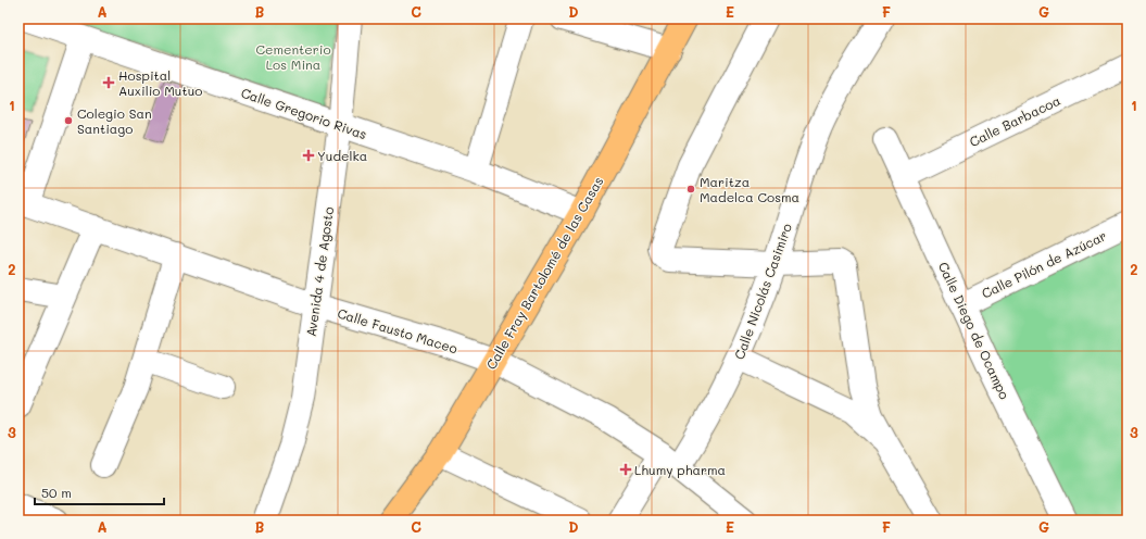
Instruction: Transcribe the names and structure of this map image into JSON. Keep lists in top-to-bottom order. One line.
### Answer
{"streets":{"main road":["Calle Fray Bartolomé de las Casas"],"street":["Calle Gregorio Rivas","Calle Barbacoa","Calle Pilón de Azúcar","Avenida 4 de Agosto","Calle Nicolás Casimiro","Calle Fausto Maceo","Calle Diego de Ocampo"]},"crossings":[["Calle Gregorio Rivas","Avenida 4 de Agosto"],["Calle Gregorio Rivas","Calle Fray Bartolomé de las Casas"],["Calle Barbacoa","Calle Diego de Ocampo"],["Calle Pilón de Azúcar","Calle Diego de Ocampo"],["Avenida 4 de Agosto","Calle Fausto Maceo"],["Calle Fray Bartolomé de las Casas","Calle Fausto Maceo"],["Calle Nicolás Casimiro","Calle Fausto Maceo"]],"parks":["Cementerio Los Mina"],"places":{"health":["Hospital Auxilio Mutuo","Yudelka","Lhumy pharma"],"other":["Colegio San Santiago","Maritza Madelca Cosma"]},"scale_bar":"50 m","grid":{"columns":["A","B","C","D","E","F","G"],"rows":["1","2","3"]}}
